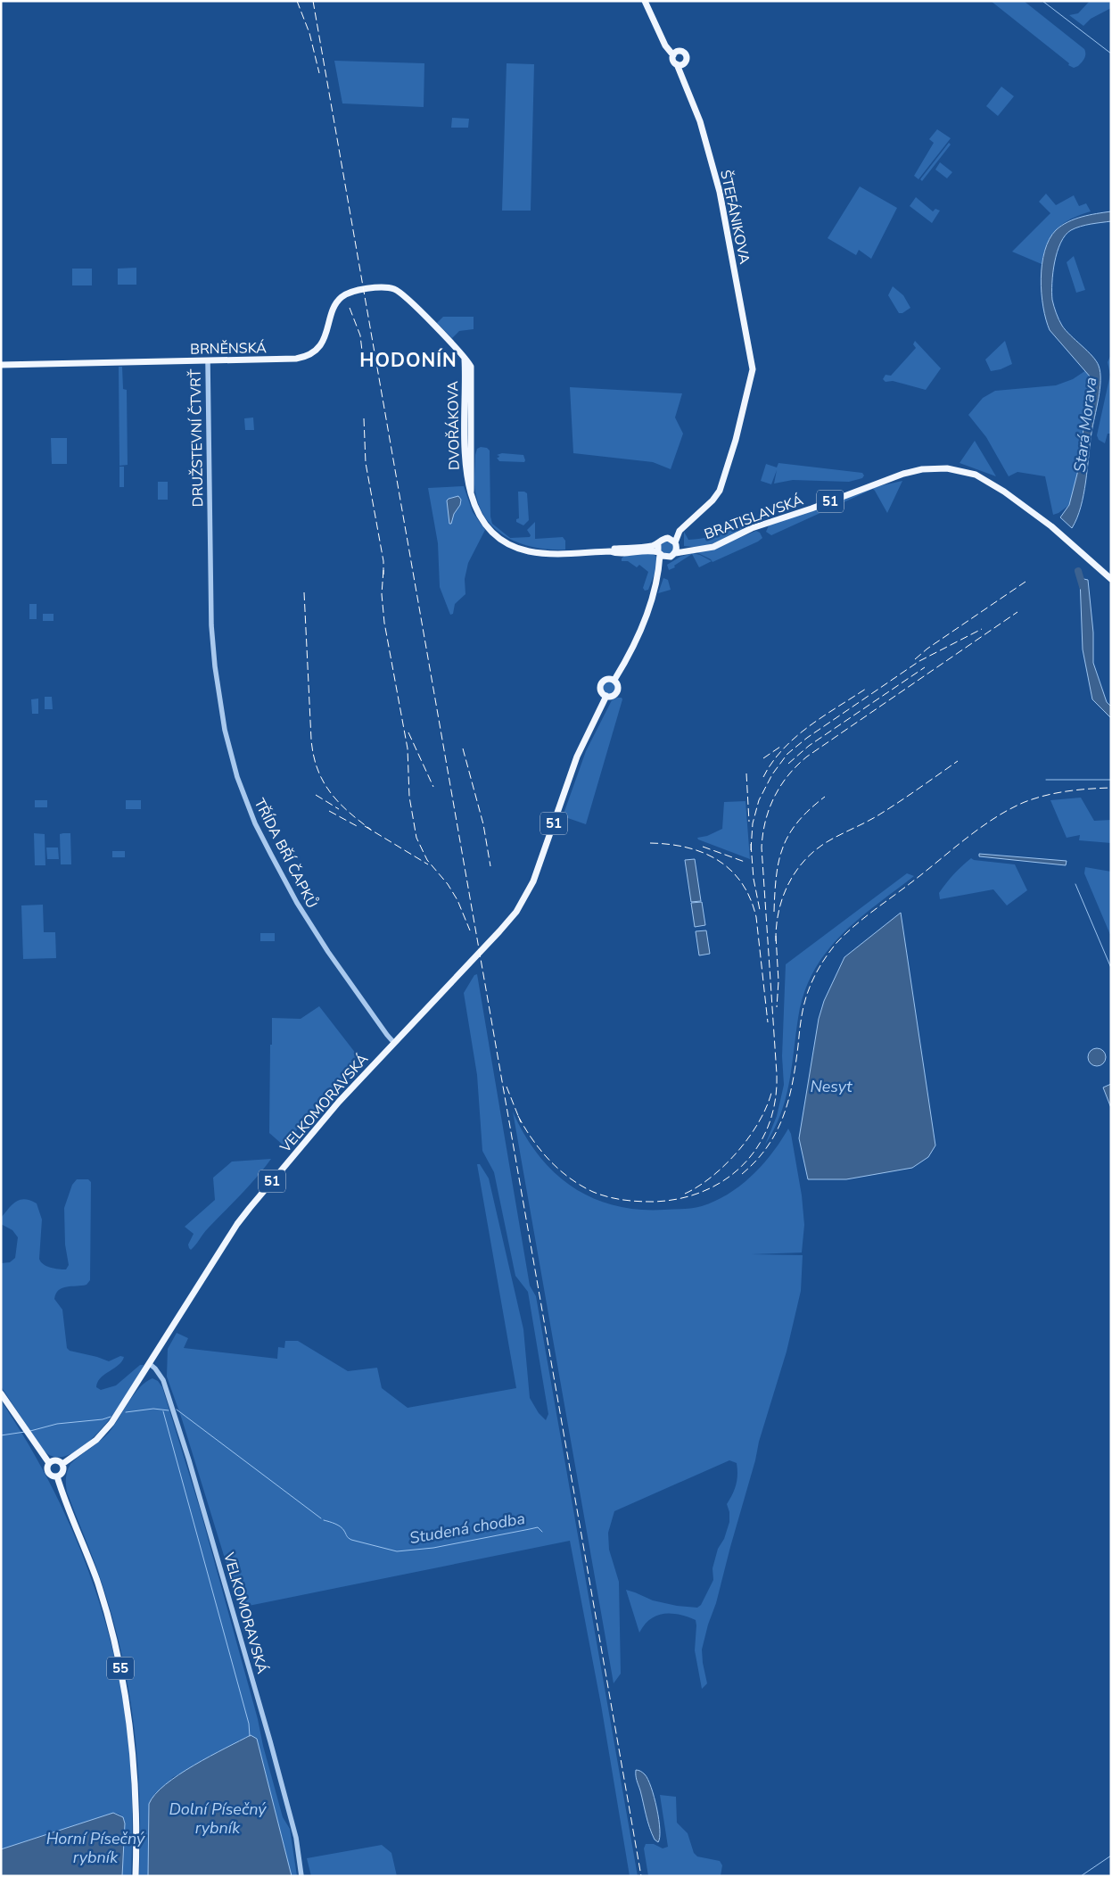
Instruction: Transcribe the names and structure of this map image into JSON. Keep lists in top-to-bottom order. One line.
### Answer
{"streets":{"main road":["ŠTEFÁNIKOVA","BRNĚNSKÁ","DVOŘÁKOVA","51","BRATISLAVSKÁ","VELKOMORAVSKÁ","55"],"street":["DRUŽSTEVNÍ ČTVRŤ","TŘÍDA BŘÍ ČAPKŮ"]},"crossings":[["BRNĚNSKÁ","DVOŘÁKOVA"],["BRNĚNSKÁ","DRUŽSTEVNÍ ČTVRŤ"],["DVOŘÁKOVA","51"],["DVOŘÁKOVA","BRATISLAVSKÁ"],["DRUŽSTEVNÍ ČTVRŤ","TŘÍDA BŘÍ ČAPKŮ"],["51","BRATISLAVSKÁ"],["51","VELKOMORAVSKÁ"],["TŘÍDA BŘÍ ČAPKŮ","VELKOMORAVSKÁ"],["VELKOMORAVSKÁ","55"]],"districts":["HODONÍN"],"water":["Stará Morava","Nesyt","Studená chodba","Dolní Písečný rybník","Horní Písečný rybník"]}
